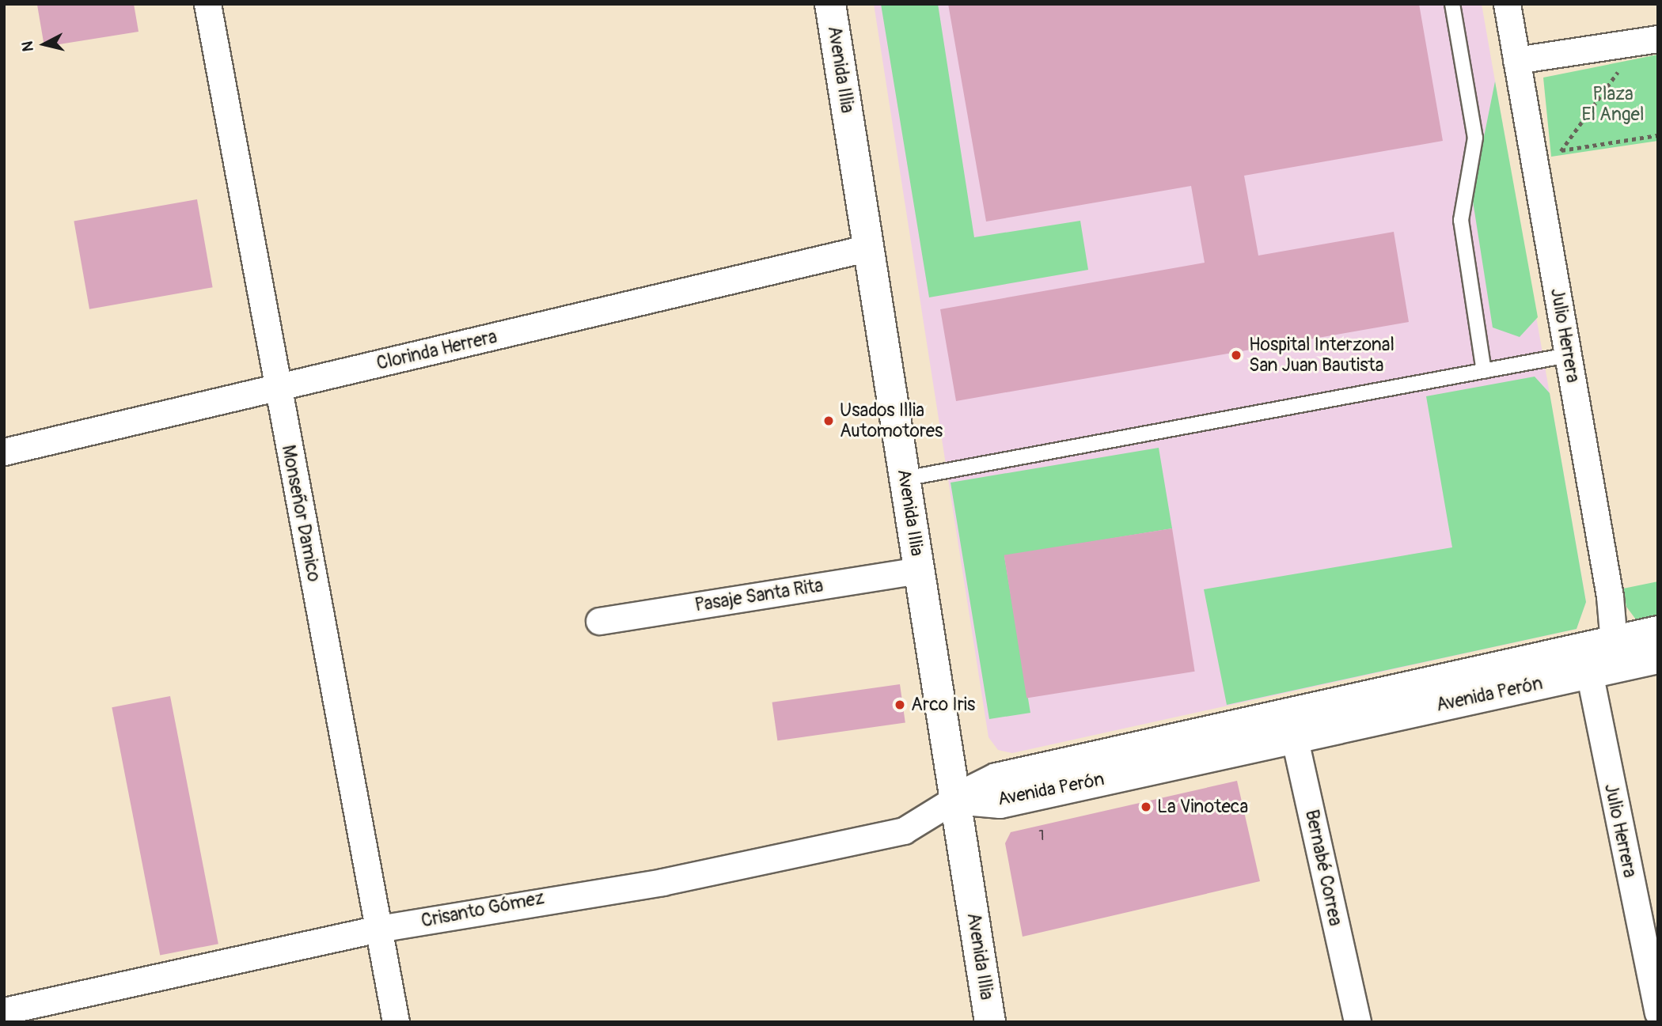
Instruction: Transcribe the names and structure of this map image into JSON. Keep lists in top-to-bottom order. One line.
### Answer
{"streets":{"main road":["Avenida Illia","Avenida Perón"],"street":["Julio Herrera","Clorinda Herrera","Monseñor Damico","Pasaje Santa Rita","Bernabé Correa","Crisanto Gómez"]},"crossings":[["Avenida Illia","Clorinda Herrera"],["Avenida Illia","Pasaje Santa Rita"],["Avenida Illia","Avenida Perón"],["Avenida Illia","Crisanto Gómez"],["Julio Herrera","Avenida Perón"],["Clorinda Herrera","Monseñor Damico"],["Monseñor Damico","Crisanto Gómez"],["Avenida Perón","Bernabé Correa"],["Avenida Perón","Crisanto Gómez"]],"parks":["Plaza El Angel"],"places":["Hospital Interzonal San Juan Bautista","Usados Illia Automotores","Arco Iris","La Vinoteca"],"house_numbers":["1"],"north":"left"}
